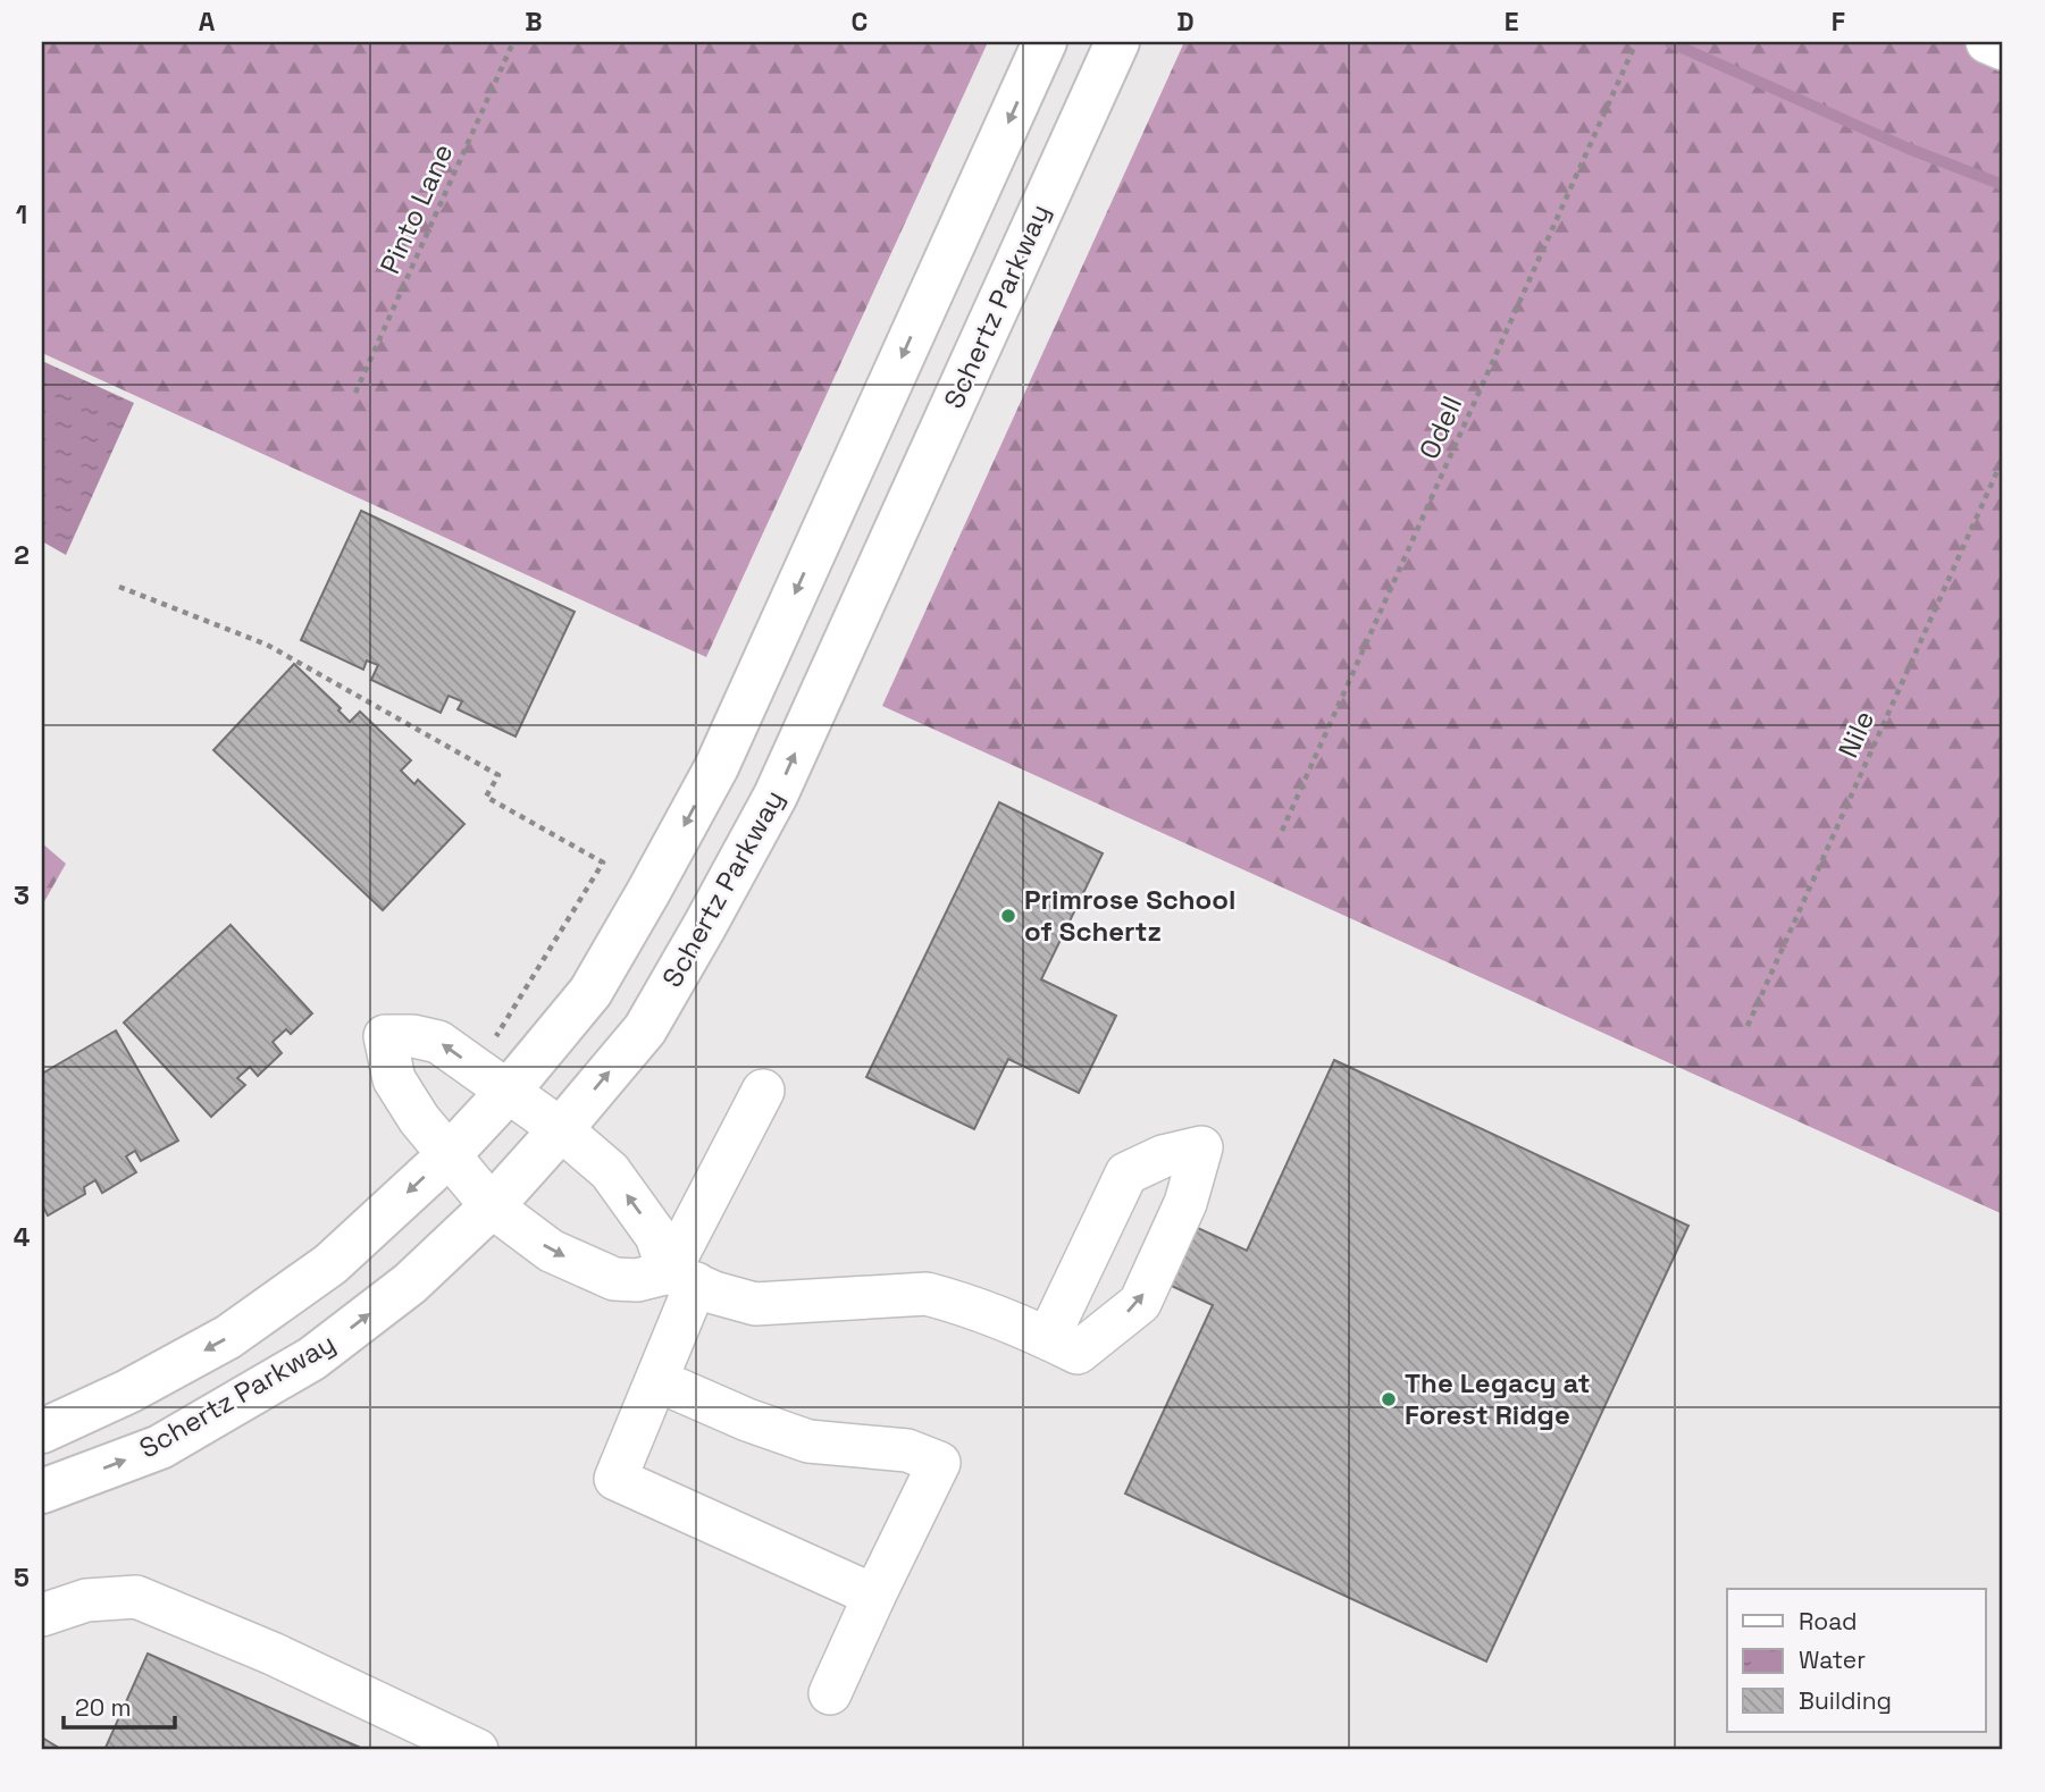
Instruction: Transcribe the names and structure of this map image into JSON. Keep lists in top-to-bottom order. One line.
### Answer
{"streets":{"main road":["Schertz Parkway"],"path":["Pinto Lane","Odell","Nile"]},"places":["Primrose School of Schertz","The Legacy at Forest Ridge"],"legend":["Road","Water","Building"],"scale_bar":"20 m","grid":{"columns":["A","B","C","D","E","F"],"rows":["1","2","3","4","5"]}}
